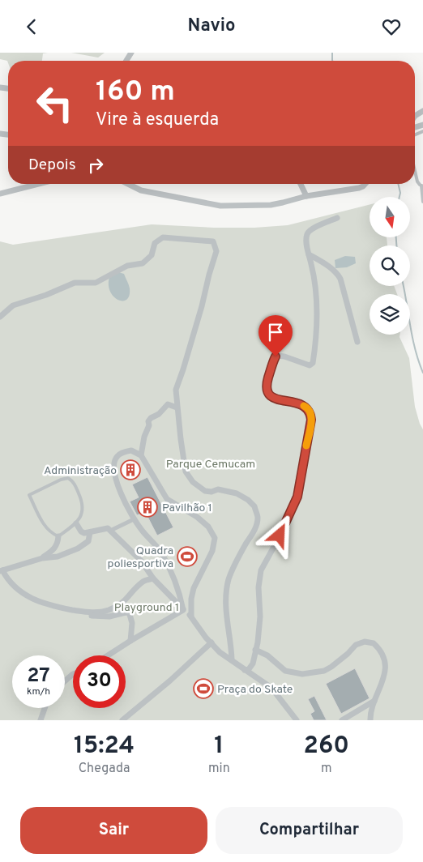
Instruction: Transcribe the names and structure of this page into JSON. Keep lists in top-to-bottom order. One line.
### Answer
{"parks":["Parque Cemucam","Playground 1"],"places":{"building":["Administração","Pavilhão 1"],"sports":["Quadra poliesportiva","Praça do Skate"]},"north":"bottom","page":{"header":"Navio","turn":["160 m","Vire à esquerda"],"then":"Depois","speed":"27 km/h","limit":"30","eta":["15:24","Chegada","1","min","260","m"],"buttons":["Sair","Compartilhar"]}}
